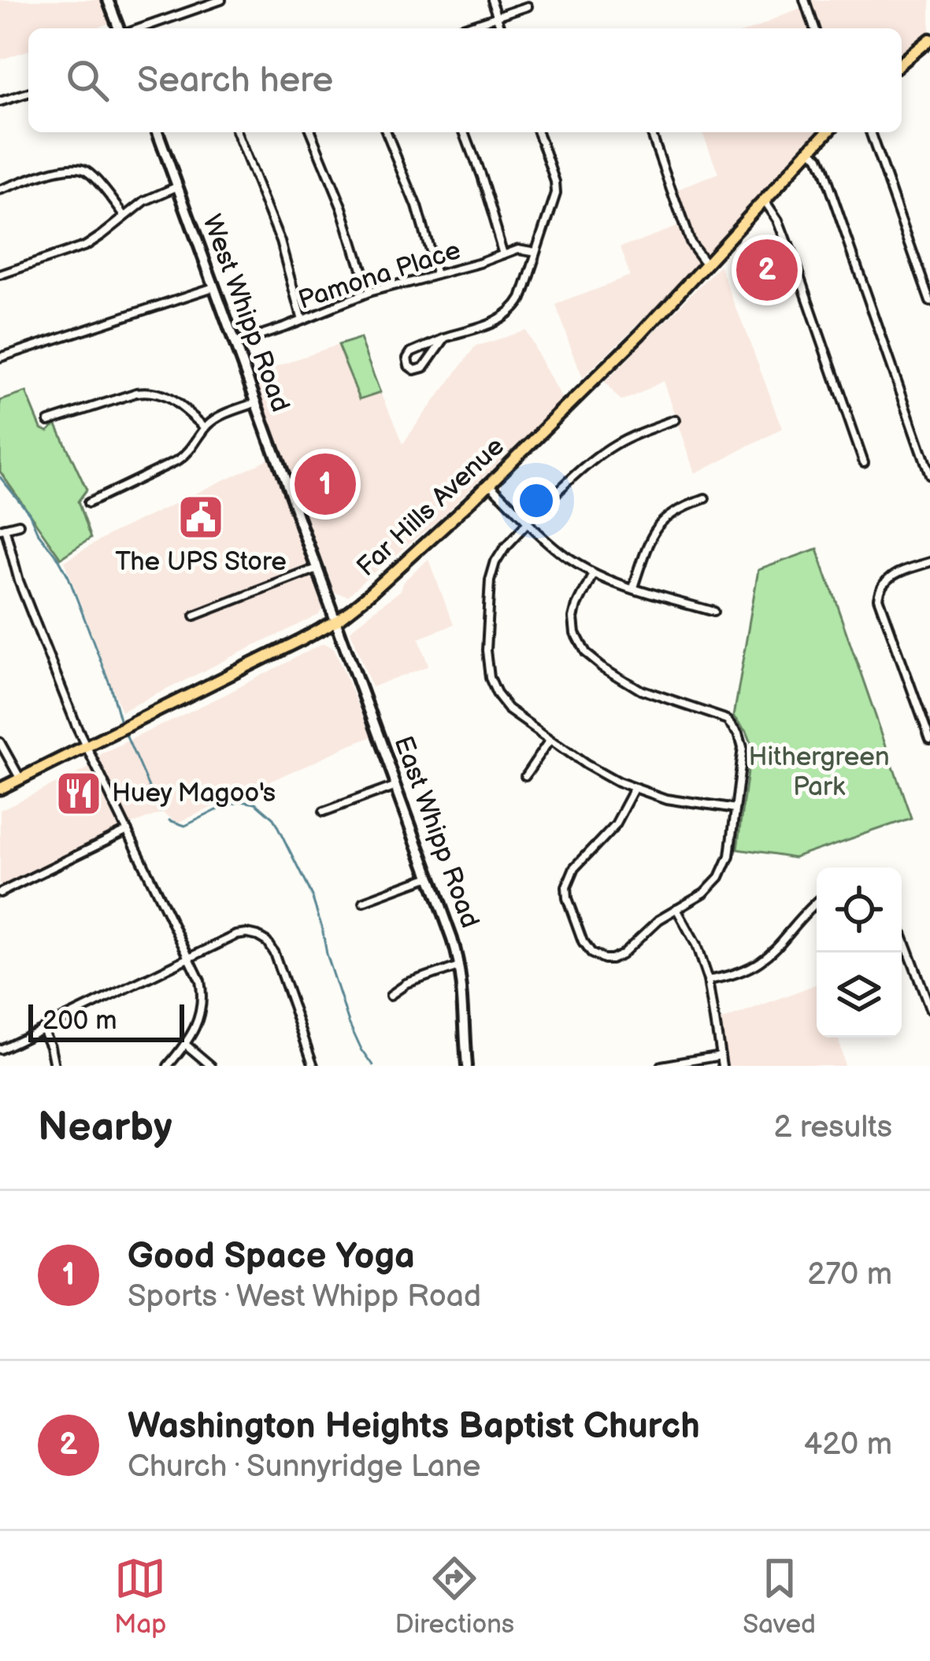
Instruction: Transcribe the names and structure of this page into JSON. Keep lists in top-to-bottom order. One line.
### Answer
{"streets":{"main road":["Far Hills Avenue"],"street":["Pamona Place","West Whipp Road","East Whipp Road"]},"crossings":[["Pamona Place","West Whipp Road"],["West Whipp Road","Far Hills Avenue"],["West Whipp Road","East Whipp Road"],["Far Hills Avenue","East Whipp Road"]],"parks":["Hithergreen Park"],"places":{"public building":["The UPS Store"],"restaurant":["Huey Magoo's"]},"scale_bar":"200 m","page":{"search":"Search here","pins":["2","1"],"scale":"200 m","heading":["Nearby","2 results"],"list":[{"mark":"1","name":"Good Space Yoga","note":"Sports · West Whipp Road","value":"270 m"},{"mark":"2","name":"Washington Heights Baptist Church","note":"Church · Sunnyridge Lane","value":"420 m"}],"nav":["Map","Directions","Saved"]}}
